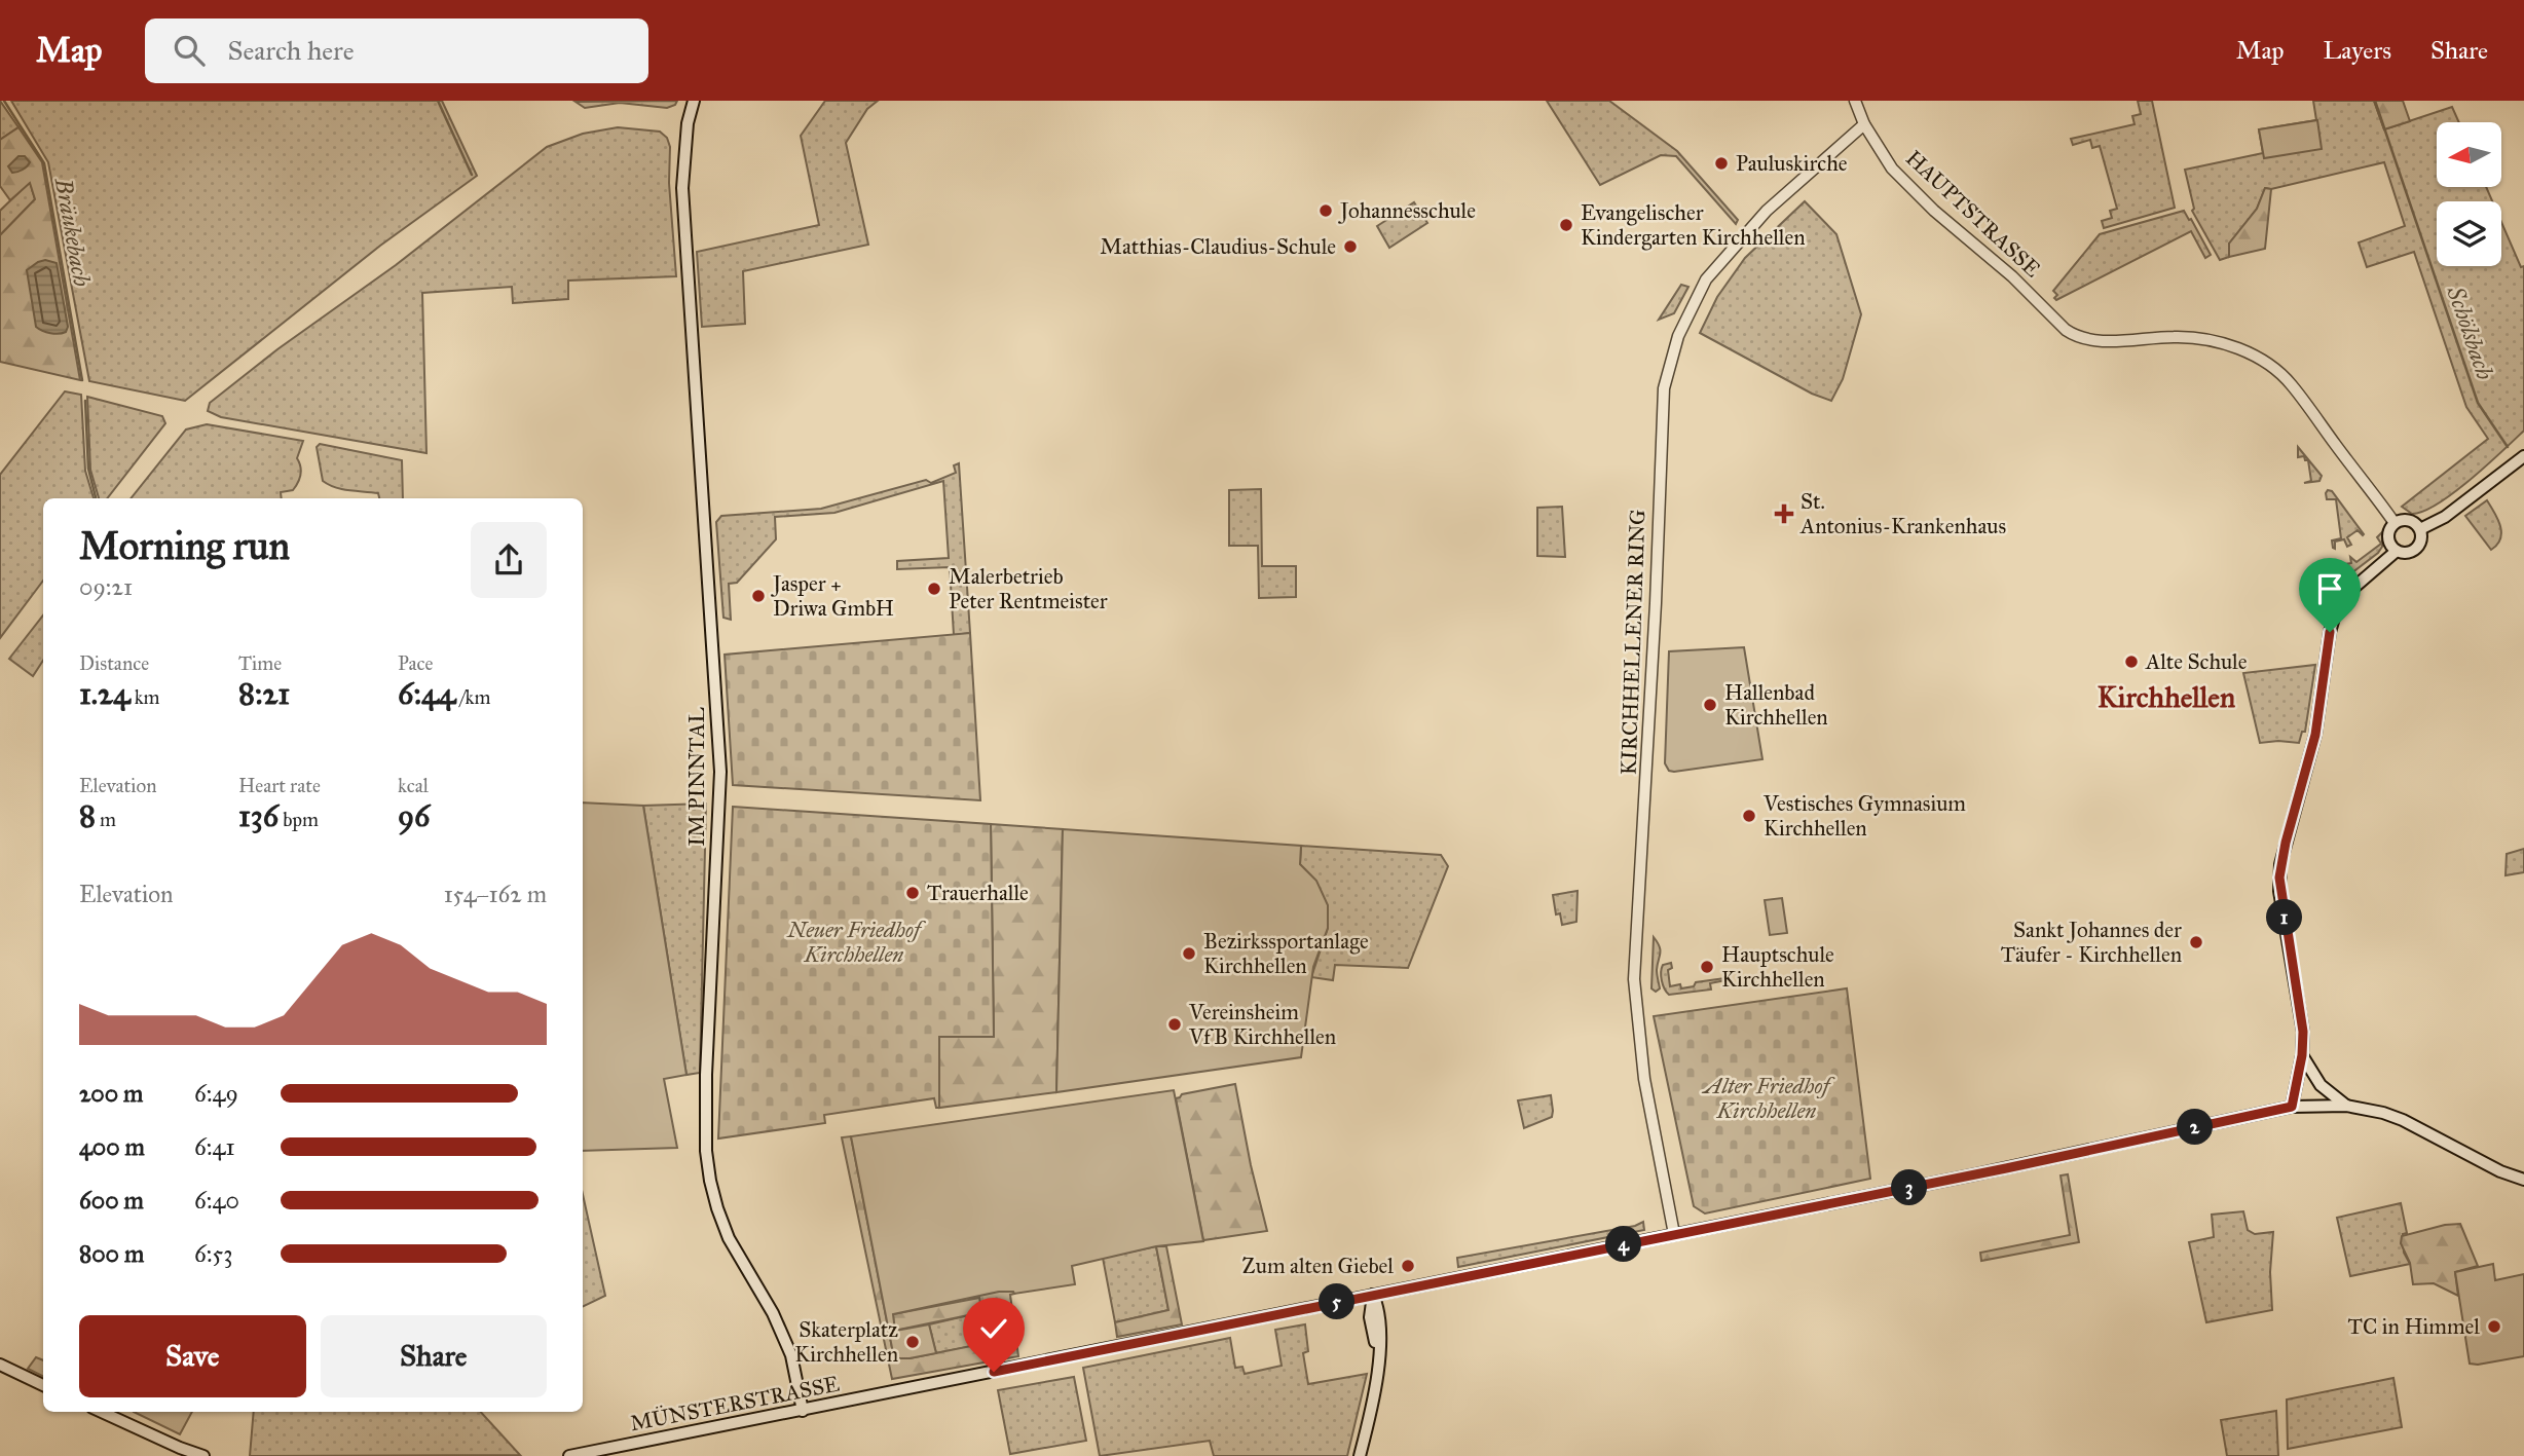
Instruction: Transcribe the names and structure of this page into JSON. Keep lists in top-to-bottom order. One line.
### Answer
{"streets":{"main road":["IM PINNTAL","MÜNSTERSTRASSE"],"street":["HAUPTSTRASSE","KIRCHHELLENER RING"]},"crossings":[["HAUPTSTRASSE","KIRCHHELLENER RING"],["KIRCHHELLENER RING","MÜNSTERSTRASSE"],["IM PINNTAL","MÜNSTERSTRASSE"]],"districts":["Kirchhellen"],"water":["Bräukebach","Schölsbach"],"parks":["Neuer Friedhof Kirchhellen","Alter Friedhof Kirchhellen"],"places":{"other":["Pauluskirche","Johannesschule","Evangelischer Kindergarten Kirchhellen","Matthias-Claudius-Schule","Malerbetrieb Peter Rentmeister","Jasper + Driwa GmbH","Alte Schule","Hallenbad Kirchhellen","Vestisches Gymnasium Kirchhellen","Trauerhalle","Sankt Johannes der Täufer - Kirchhellen","Bezirkssportanlage Kirchhellen","Hauptschule Kirchhellen","Vereinsheim VfB Kirchhellen","Zum alten Giebel","TC in Himmel","Skaterplatz Kirchhellen"],"health":["St. Antonius-Krankenhaus"]},"north":"left","page":{"header":"Map","search":"Search here","nav":["Map","Layers","Share"],"heading":["Morning run","09:21"],"stats":[["Distance","1.24 km"],["Time","8:21"],["Pace","6:44 /km"],["Elevation","8 m"],["Heart rate","136 bpm"],["kcal","96"]],"chart":["Elevation","154–162 m"],"pins":["1","2","3","4","5"],"list":[{"name":"200 m","note":"6:49"},{"name":"400 m","note":"6:41"},{"name":"600 m","note":"6:40"},{"name":"800 m","note":"6:53"}],"buttons":["Save","Share"]}}
